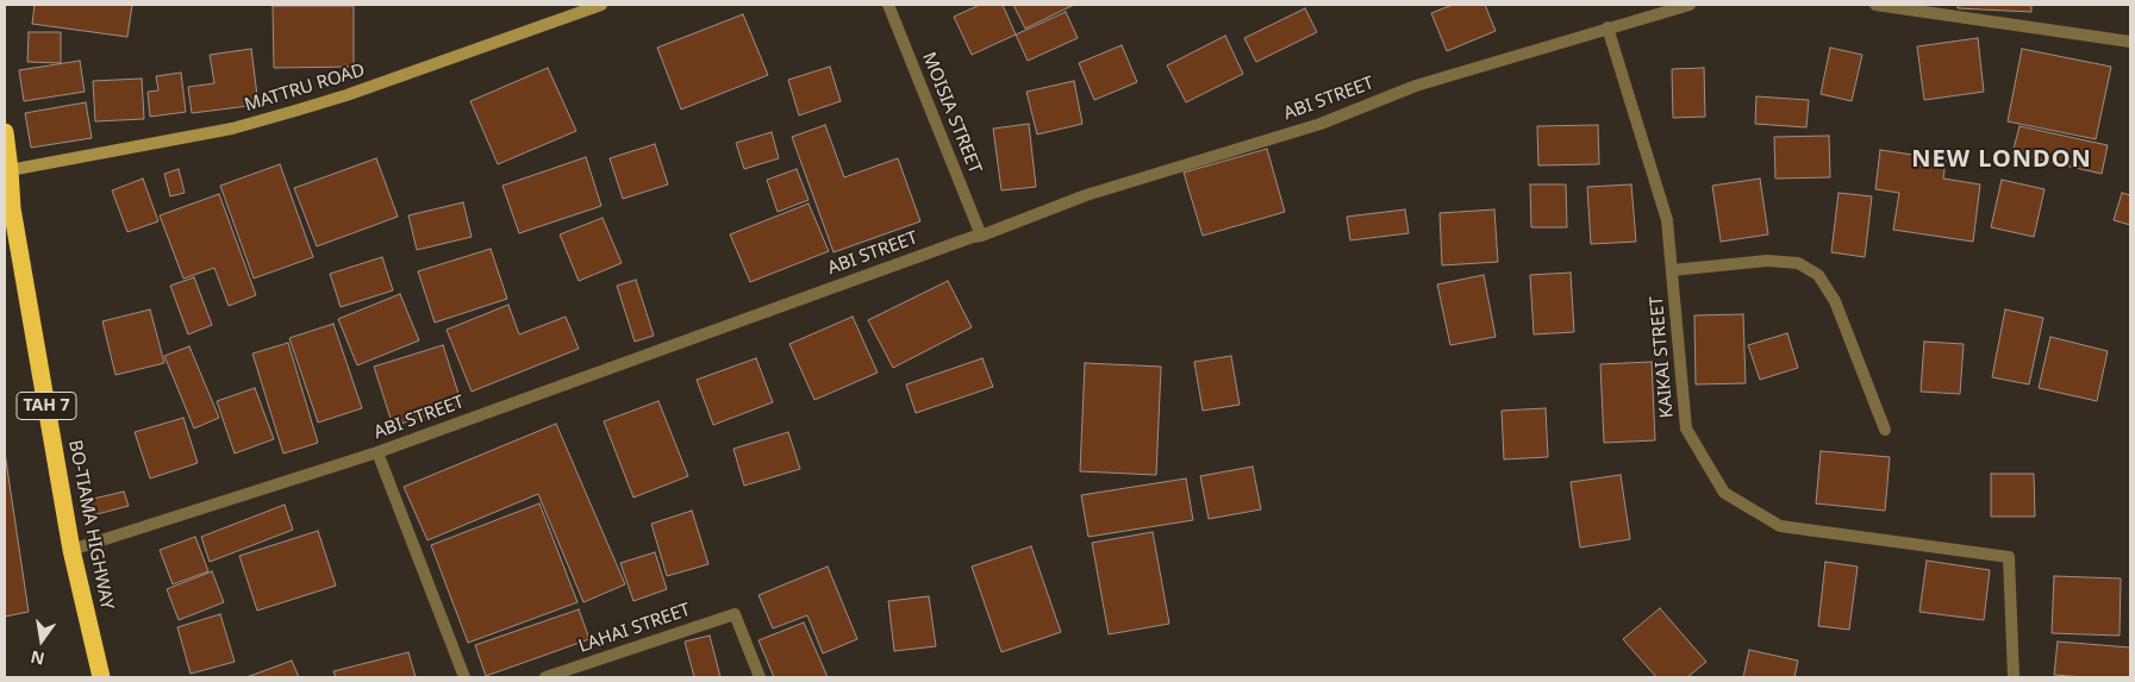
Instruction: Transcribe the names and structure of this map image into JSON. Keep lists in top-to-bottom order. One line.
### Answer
{"streets":{"highway":["TAH 7","BO-TIAMA HIGHWAY"],"main road":["MATTRU ROAD"],"street":["ABI STREET","MOISIA STREET","KAIKAI STREET","LAHAI STREET"]},"crossings":[["MATTRU ROAD","BO-TIAMA HIGHWAY"],["ABI STREET","MOISIA STREET"],["ABI STREET","KAIKAI STREET"],["ABI STREET","BO-TIAMA HIGHWAY"]],"districts":["NEW LONDON"],"north":"bottom"}
